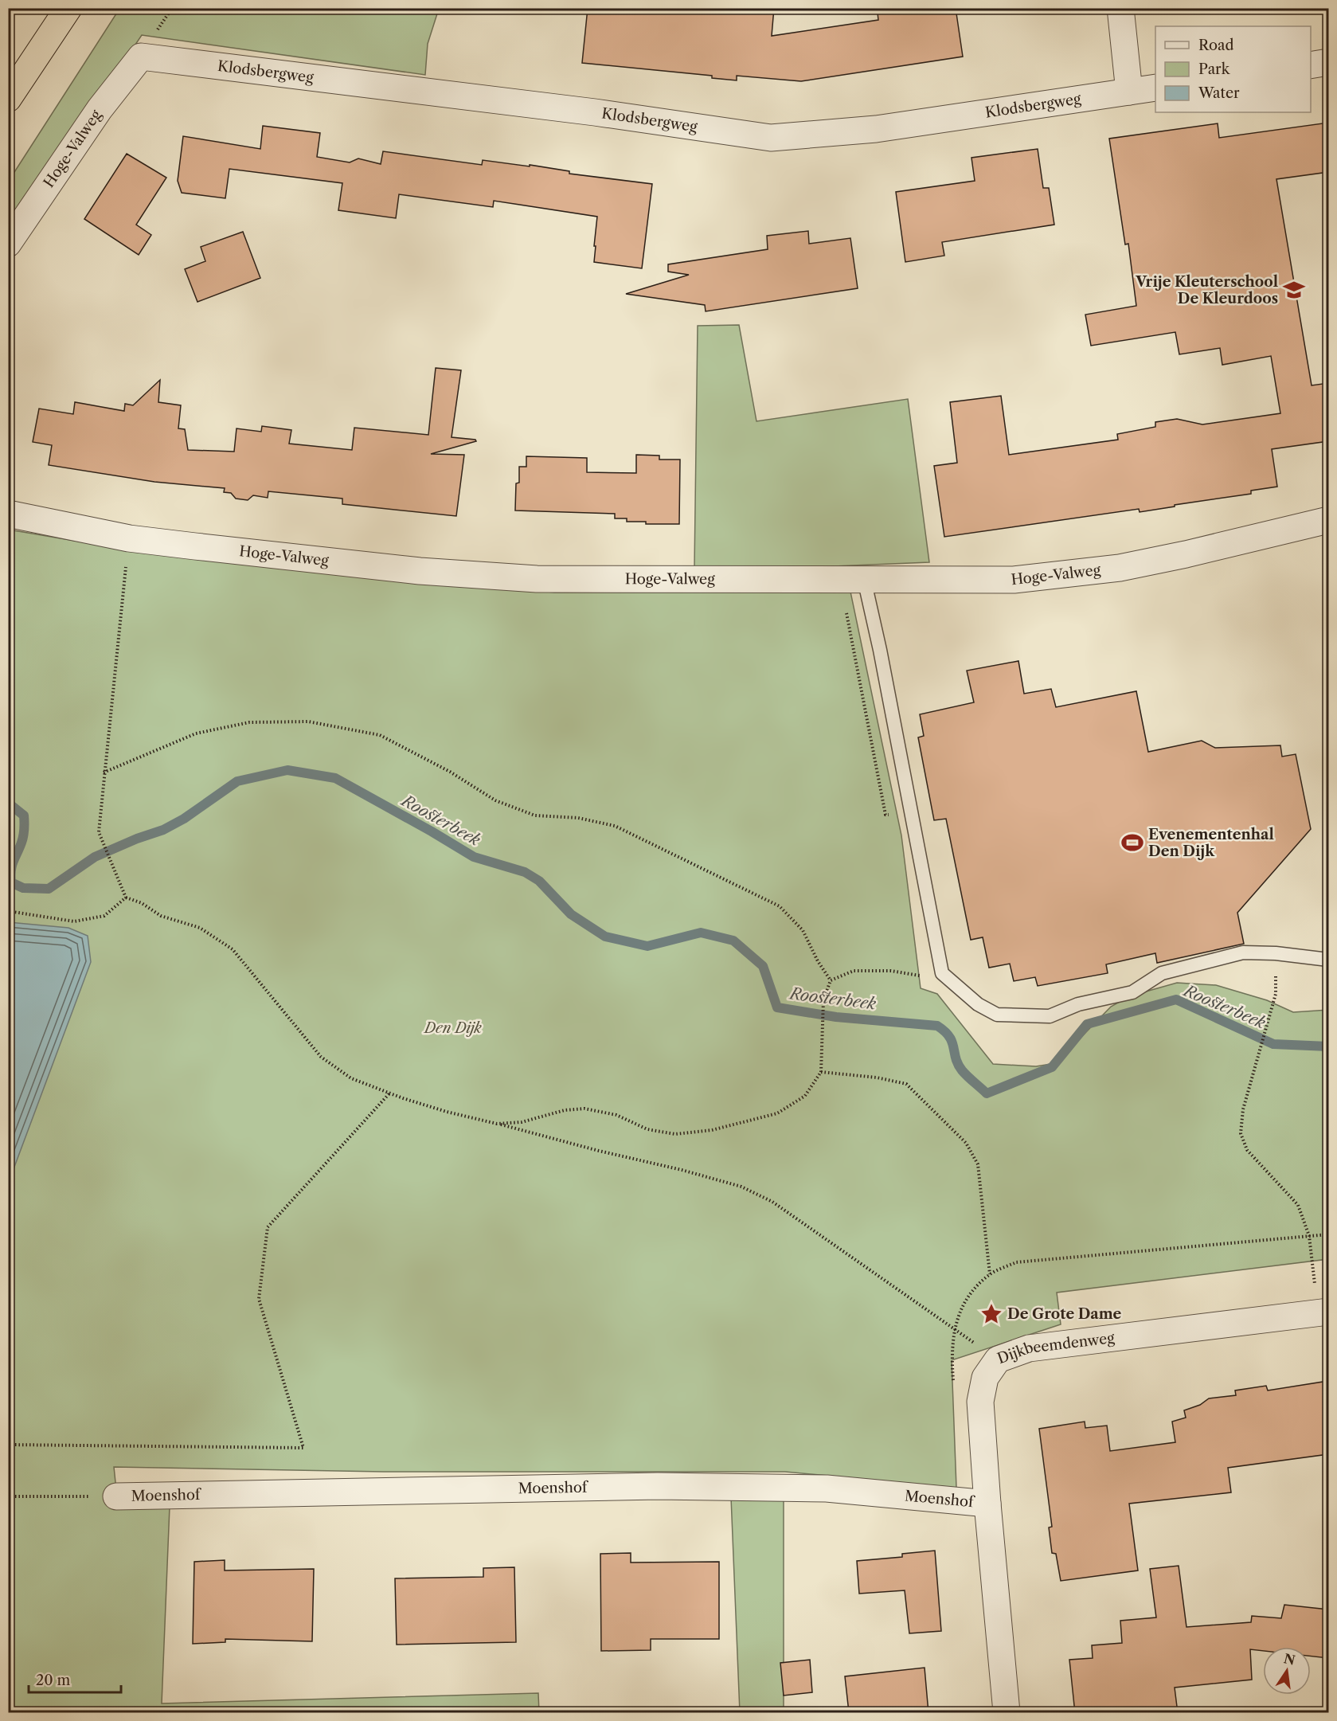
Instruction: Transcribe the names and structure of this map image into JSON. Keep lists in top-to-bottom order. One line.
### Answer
{"streets":{"street":["Klodsbergweg","Hoge-Valweg","Dijkbeemdenweg","Moenshof"]},"crossings":[["Klodsbergweg","Hoge-Valweg"],["Dijkbeemdenweg","Moenshof"]],"water":["Roosterbeek"],"parks":["Den Dijk"],"places":{"school or university":["Vrije Kleuterschool De Kleurdoos"],"sports":["Evenementenhal Den Dijk"],"place":["De Grote Dame"]},"legend":["Road","Park","Water"],"scale_bar":"20 m","north":"top"}
